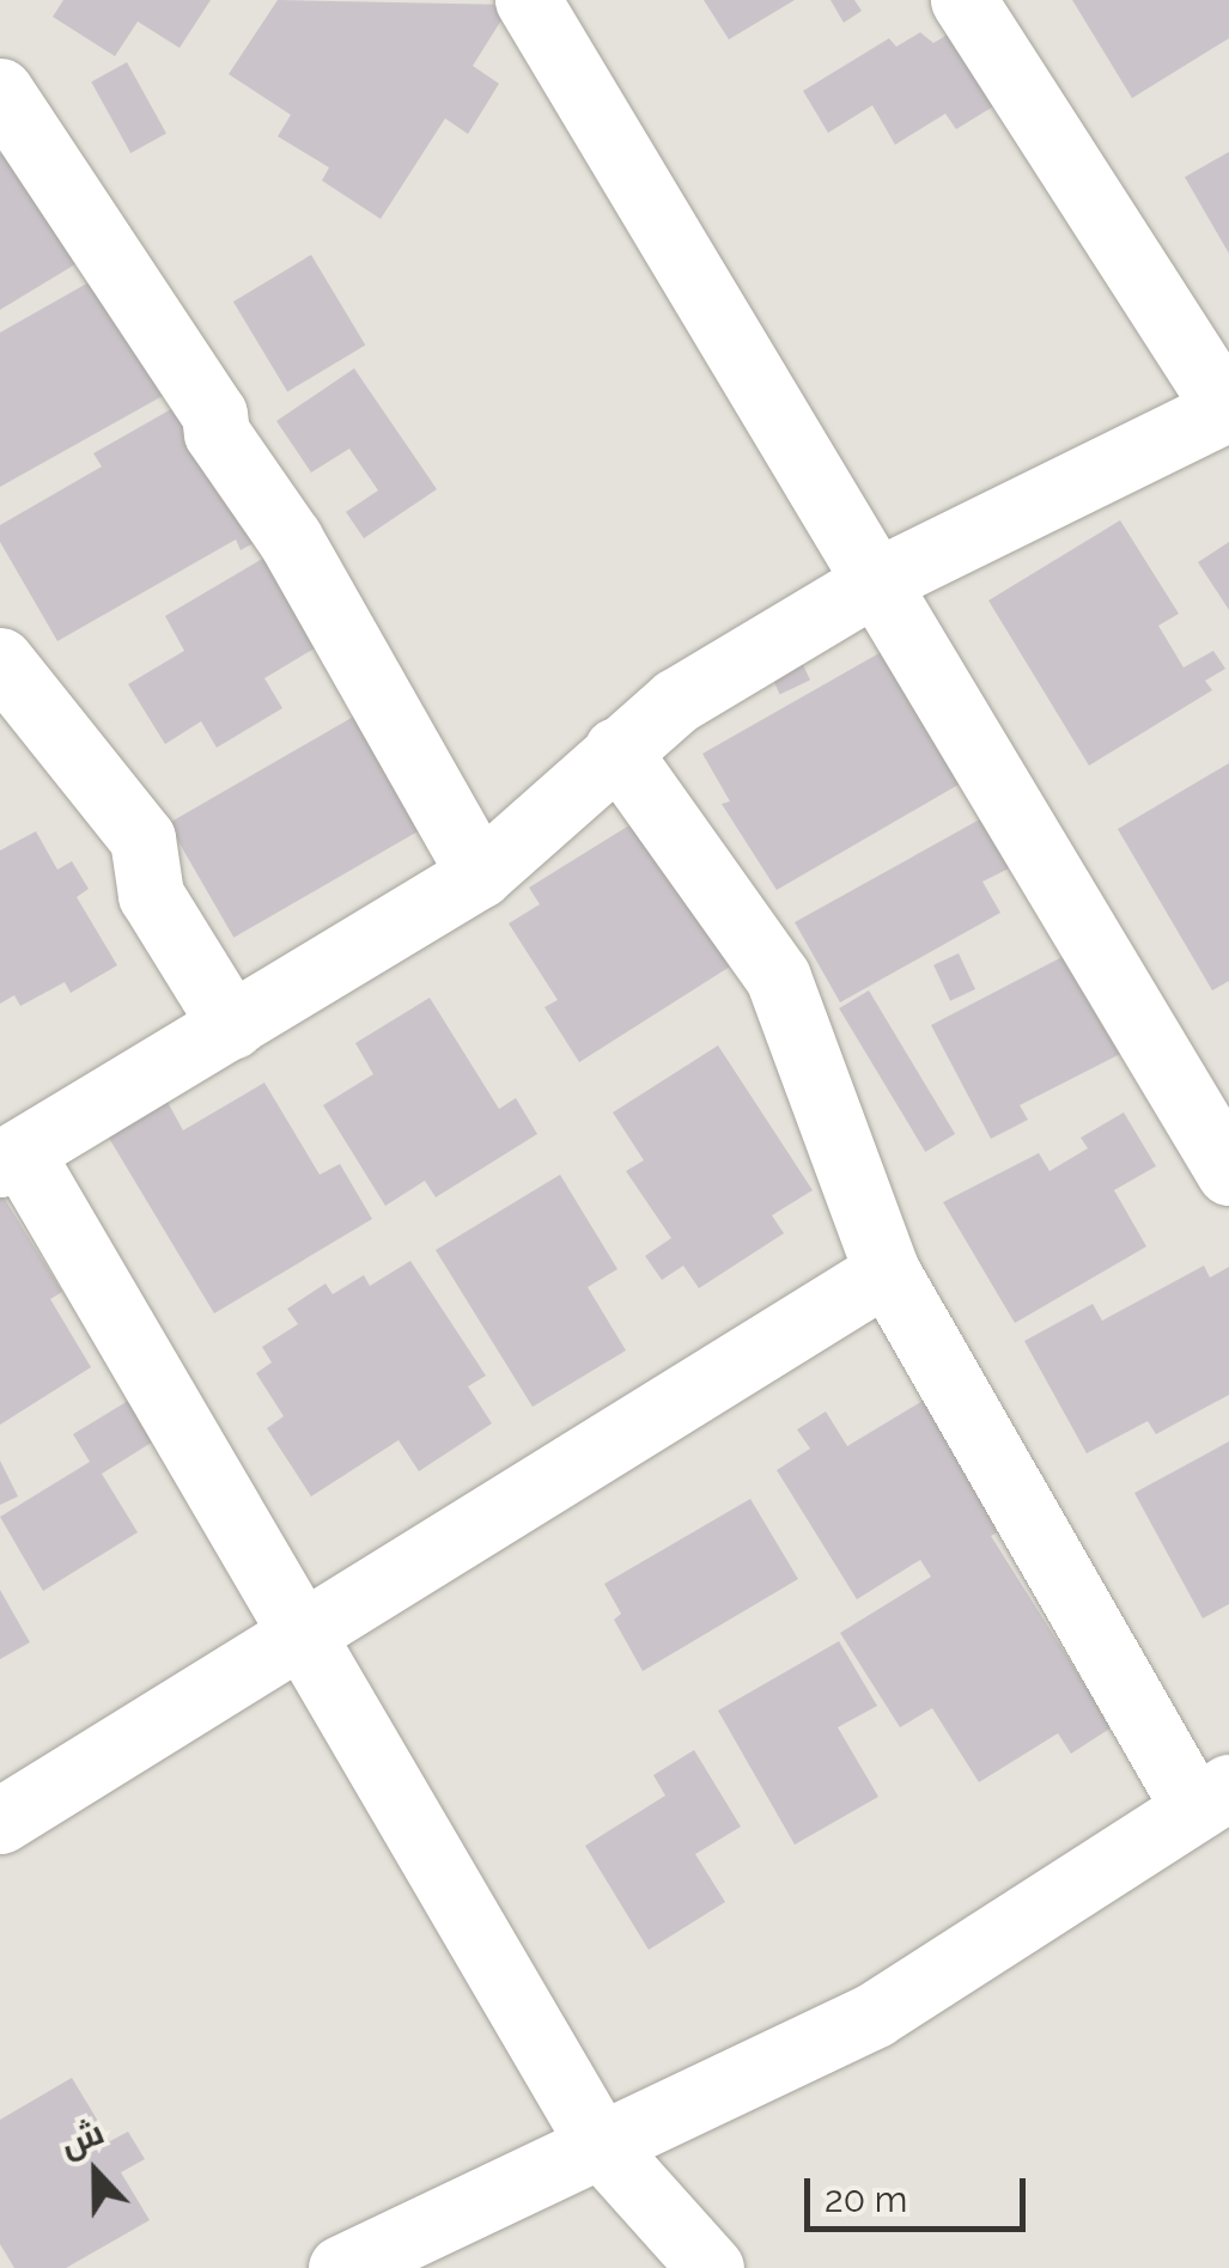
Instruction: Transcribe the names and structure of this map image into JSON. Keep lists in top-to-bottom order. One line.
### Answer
{"scale_bar":"20 m","north":"top"}
